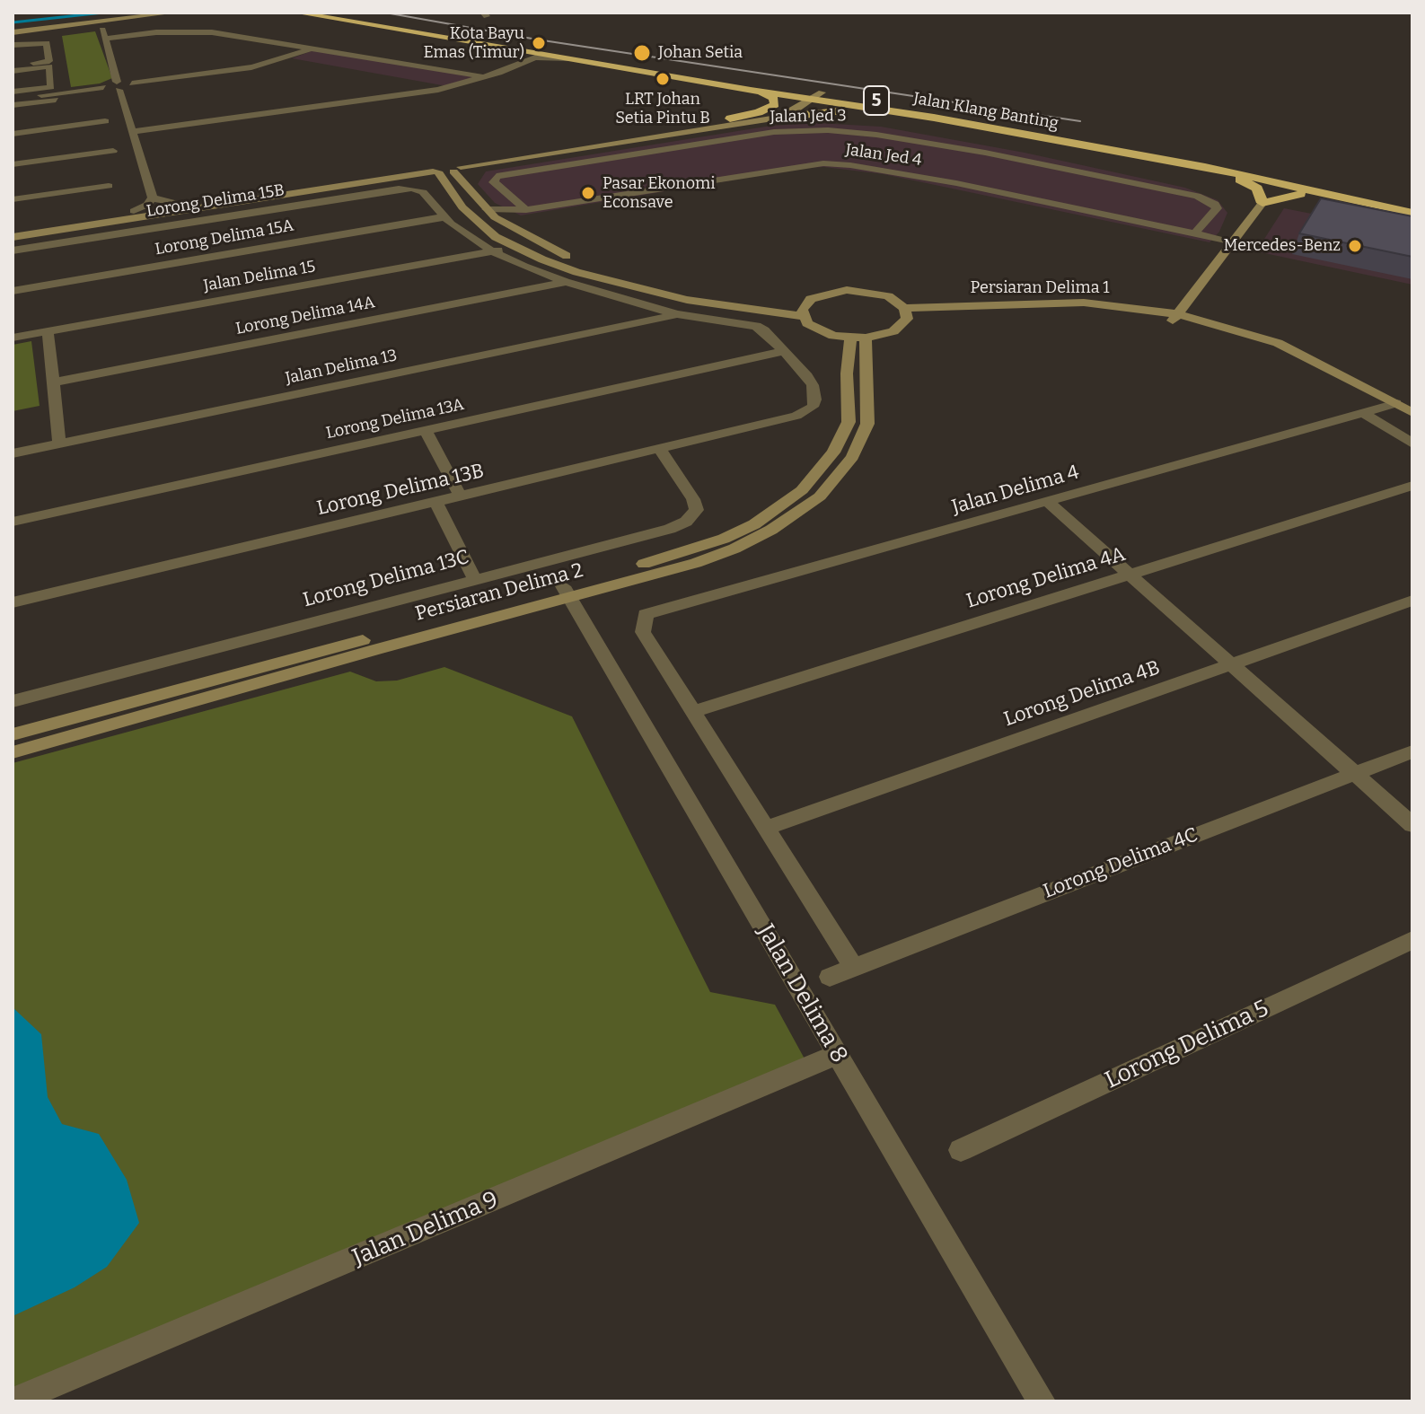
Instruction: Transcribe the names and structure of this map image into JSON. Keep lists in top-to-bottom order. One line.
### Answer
{"streets":{"highway":["5","Jalan Klang Banting"],"street":["Jalan Jed 3","Jalan Jed 4","Lorong Delima 15B","Lorong Delima 15A","Jalan Delima 15","Persiaran Delima 1","Lorong Delima 14A","Jalan Delima 13","Lorong Delima 13A","Lorong Delima 13B","Jalan Delima 4","Lorong Delima 4A","Lorong Delima 13C","Persiaran Delima 2","Lorong Delima 4B","Lorong Delima 4C","Jalan Delima 8","Lorong Delima 5","Jalan Delima 9"]},"crossings":[["Jalan Jed 3","Jalan Jed 4"],["Lorong Delima 15B","Lorong Delima 15A"],["Persiaran Delima 1","Jalan Delima 4"],["Lorong Delima 13A","Lorong Delima 13B"],["Lorong Delima 13B","Lorong Delima 13C"],["Jalan Delima 4","Lorong Delima 4A"],["Persiaran Delima 2","Jalan Delima 8"],["Jalan Delima 8","Jalan Delima 9"]],"places":["Kota Bayu Emas (Timur)","Johan Setia","LRT Johan Setia Pintu B","Pasar Ekonomi Econsave","Mercedes-Benz"]}
